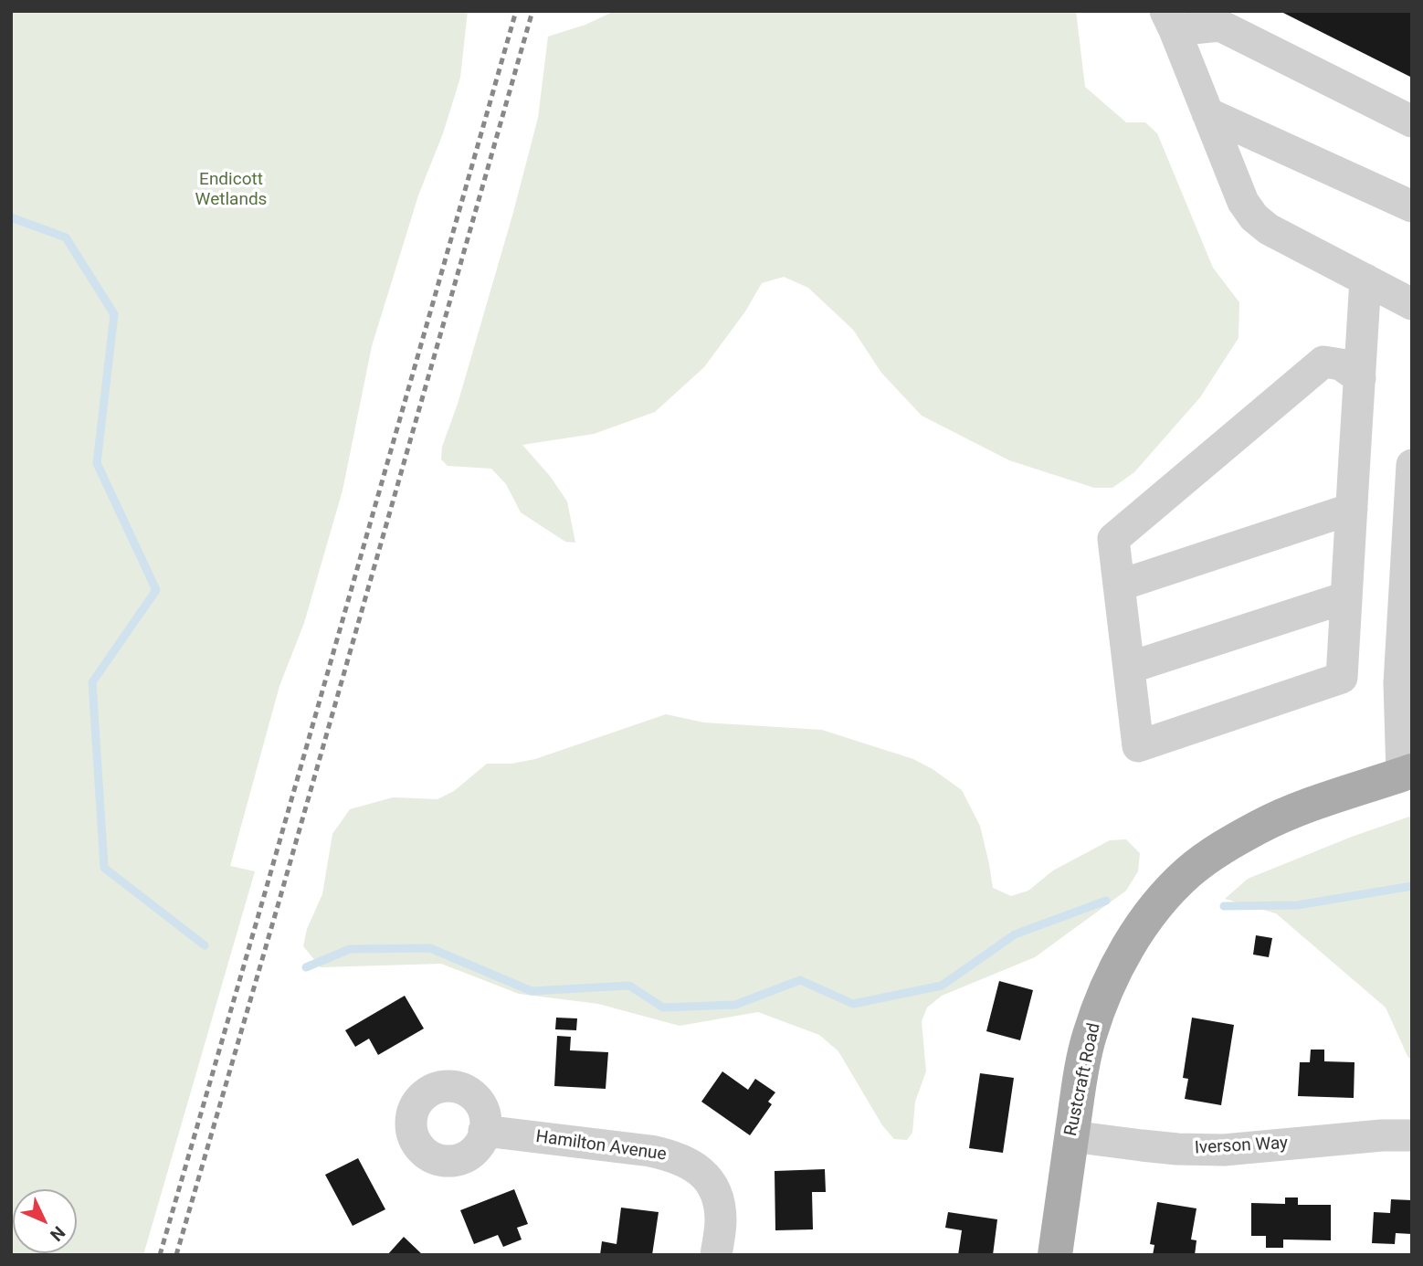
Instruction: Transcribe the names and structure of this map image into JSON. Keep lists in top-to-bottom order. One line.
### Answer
{"streets":{"main road":["Rustcraft Road"],"street":["Hamilton Avenue","Iverson Way"]},"crossings":[["Rustcraft Road","Iverson Way"]],"parks":["Endicott Wetlands"],"north":"bottom right"}
